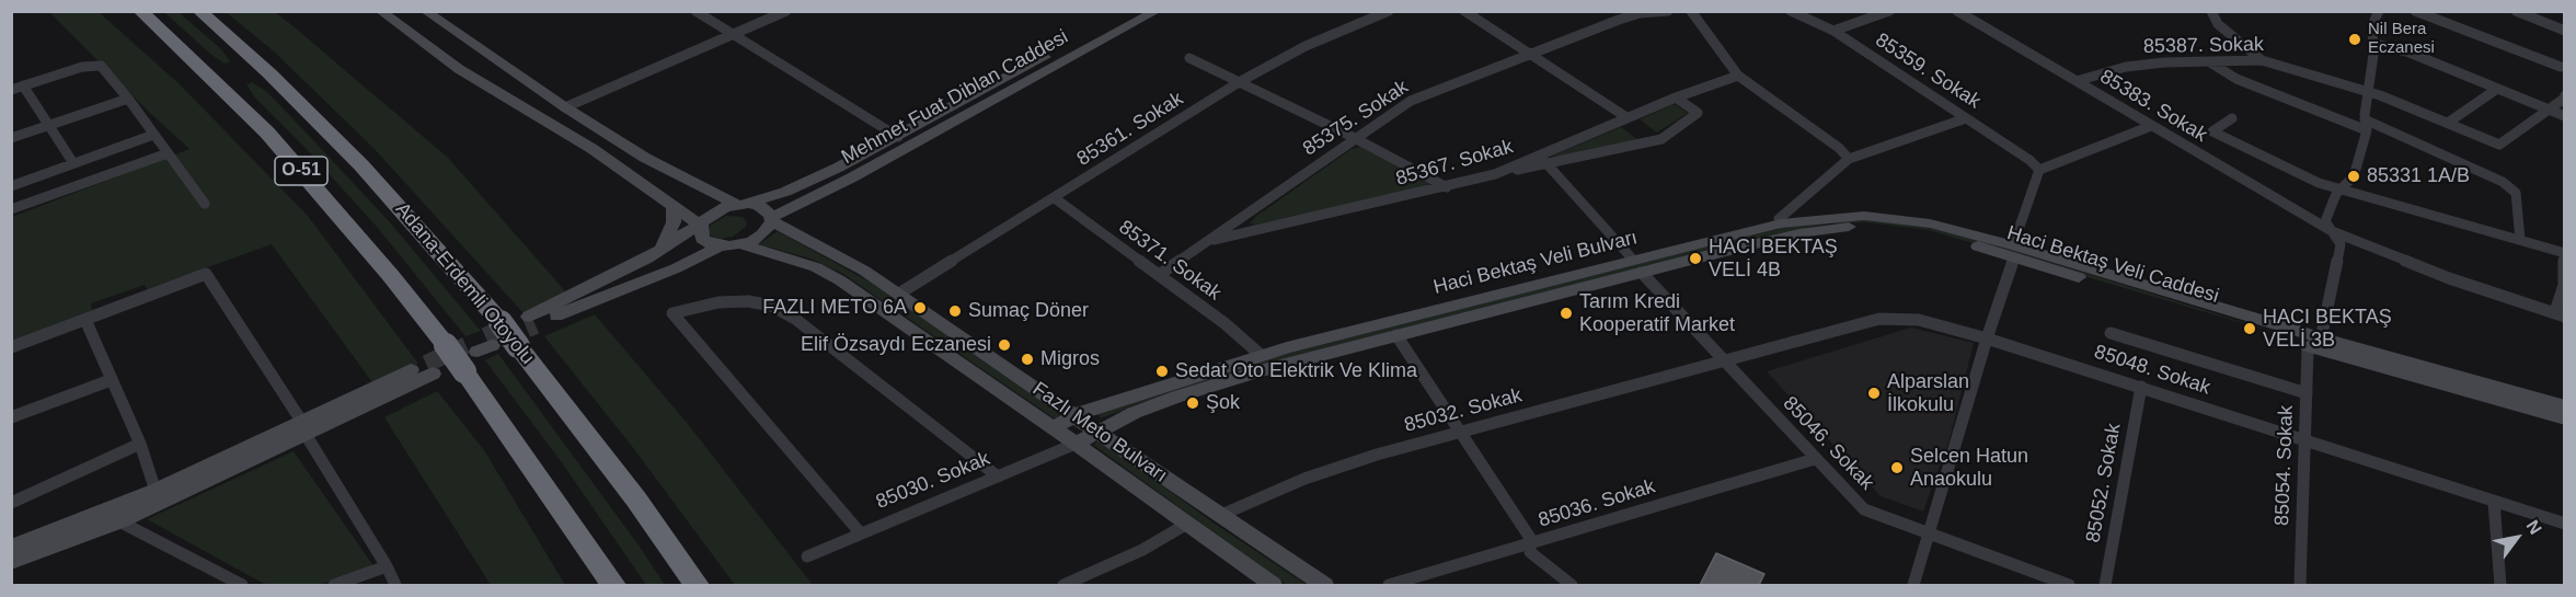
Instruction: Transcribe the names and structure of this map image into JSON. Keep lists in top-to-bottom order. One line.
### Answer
{"streets":{"highway":["O-51","Adana-Erdemli Otoyolu"],"main road":["Mehmet Fuat Diblan Caddesi","Haci Bektaş Veli Bulvarı","Haci Bektaş Veli Caddesi","Fazlı Meto Bulvarı"],"street":["85387. Sokak","85359. Sokak","85383. Sokak","85375. Sokak","85361. Sokak","85367. Sokak","85371. Sokak","85048. Sokak","85032. Sokak","85046. Sokak","85054. Sokak","85030. Sokak","85052. Sokak","85036. Sokak"]},"crossings":[["85387. Sokak","85383. Sokak"],["Mehmet Fuat Diblan Caddesi","Fazlı Meto Bulvarı"],["85383. Sokak","85054. Sokak"],["85375. Sokak","85367. Sokak"],["85375. Sokak","85371. Sokak"],["85361. Sokak","85371. Sokak"],["85361. Sokak","Fazlı Meto Bulvarı"],["85371. Sokak","Haci Bektaş Veli Bulvarı"],["Haci Bektaş Veli Bulvarı","Haci Bektaş Veli Caddesi"],["Haci Bektaş Veli Bulvarı","Fazlı Meto Bulvarı"],["Haci Bektaş Veli Bulvarı","85046. Sokak"],["Haci Bektaş Veli Bulvarı","85030. Sokak"],["Haci Bektaş Veli Caddesi","85046. Sokak"],["Haci Bektaş Veli Caddesi","85054. Sokak"],["85048. Sokak","85032. Sokak"],["85048. Sokak","85046. Sokak"],["85048. Sokak","85054. Sokak"],["85048. Sokak","85052. Sokak"],["85032. Sokak","Fazlı Meto Bulvarı"],["85032. Sokak","85046. Sokak"],["Fazlı Meto Bulvarı","85030. Sokak"],["85046. Sokak","85036. Sokak"]],"places":["Nil Bera Eczanesi","85331 1A/B","HACI BEKTAŞ VELİ 4B","FAZLI METO 6A","Sumaç Döner","Tarım Kredi Kooperatif Market","HACI BEKTAŞ VELİ 3B","Elif Özsaydı Eczanesi","Migros","Sedat Oto Elektrik Ve Klima","Alparslan İlkokulu","Şok","Selcen Hatun Anaokulu"],"north":"top right"}
